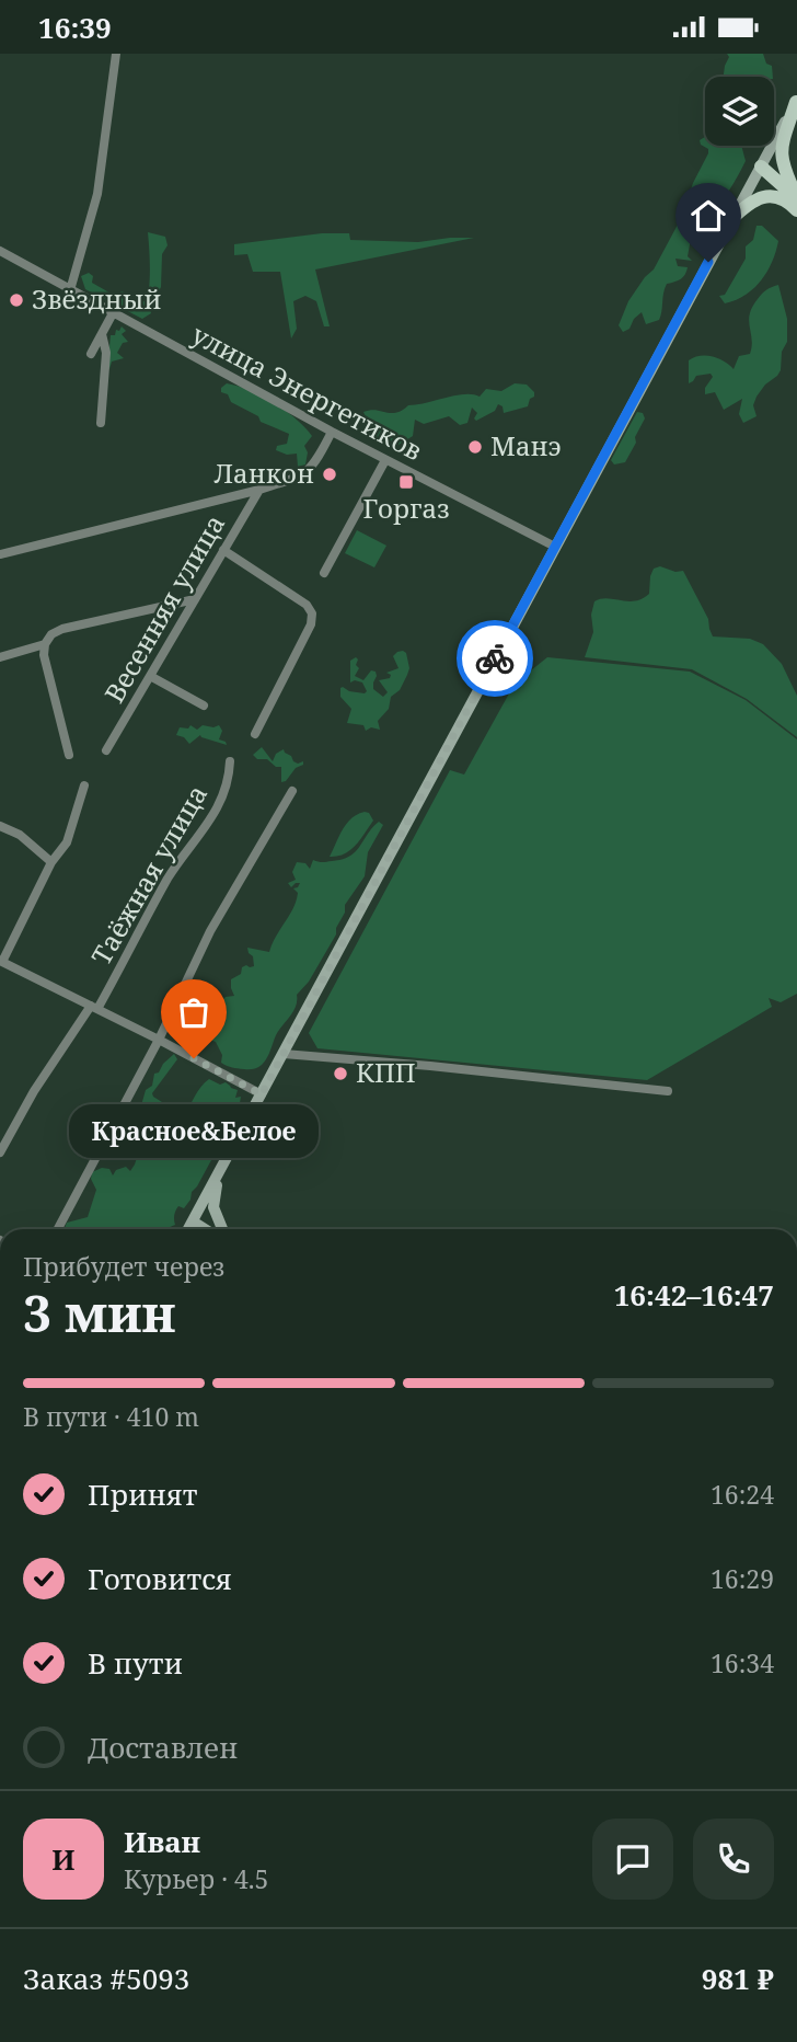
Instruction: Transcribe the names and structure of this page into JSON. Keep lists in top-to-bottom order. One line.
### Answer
{"streets":{"street":["улица Энергетиков","Весенняя улица","Таёжная улица"]},"places":{"other":["Звёздный","Манэ","Ланкон","Красное&Белое","КПП"],"transit":["Горгаз"]},"page":{"status":"16:39","bubble":"Красное&Белое","heading":["3 мин","Прибудет через","16:42–16:47"],"panel":["Иван","Курьер · 4.5","Заказ #5093","981 ₽"],"bar":"В пути · 410 m","list":[["Принят","16:24"],["Готовится","16:29"],["В пути","16:34"],"Доставлен"],"round":"И"}}
